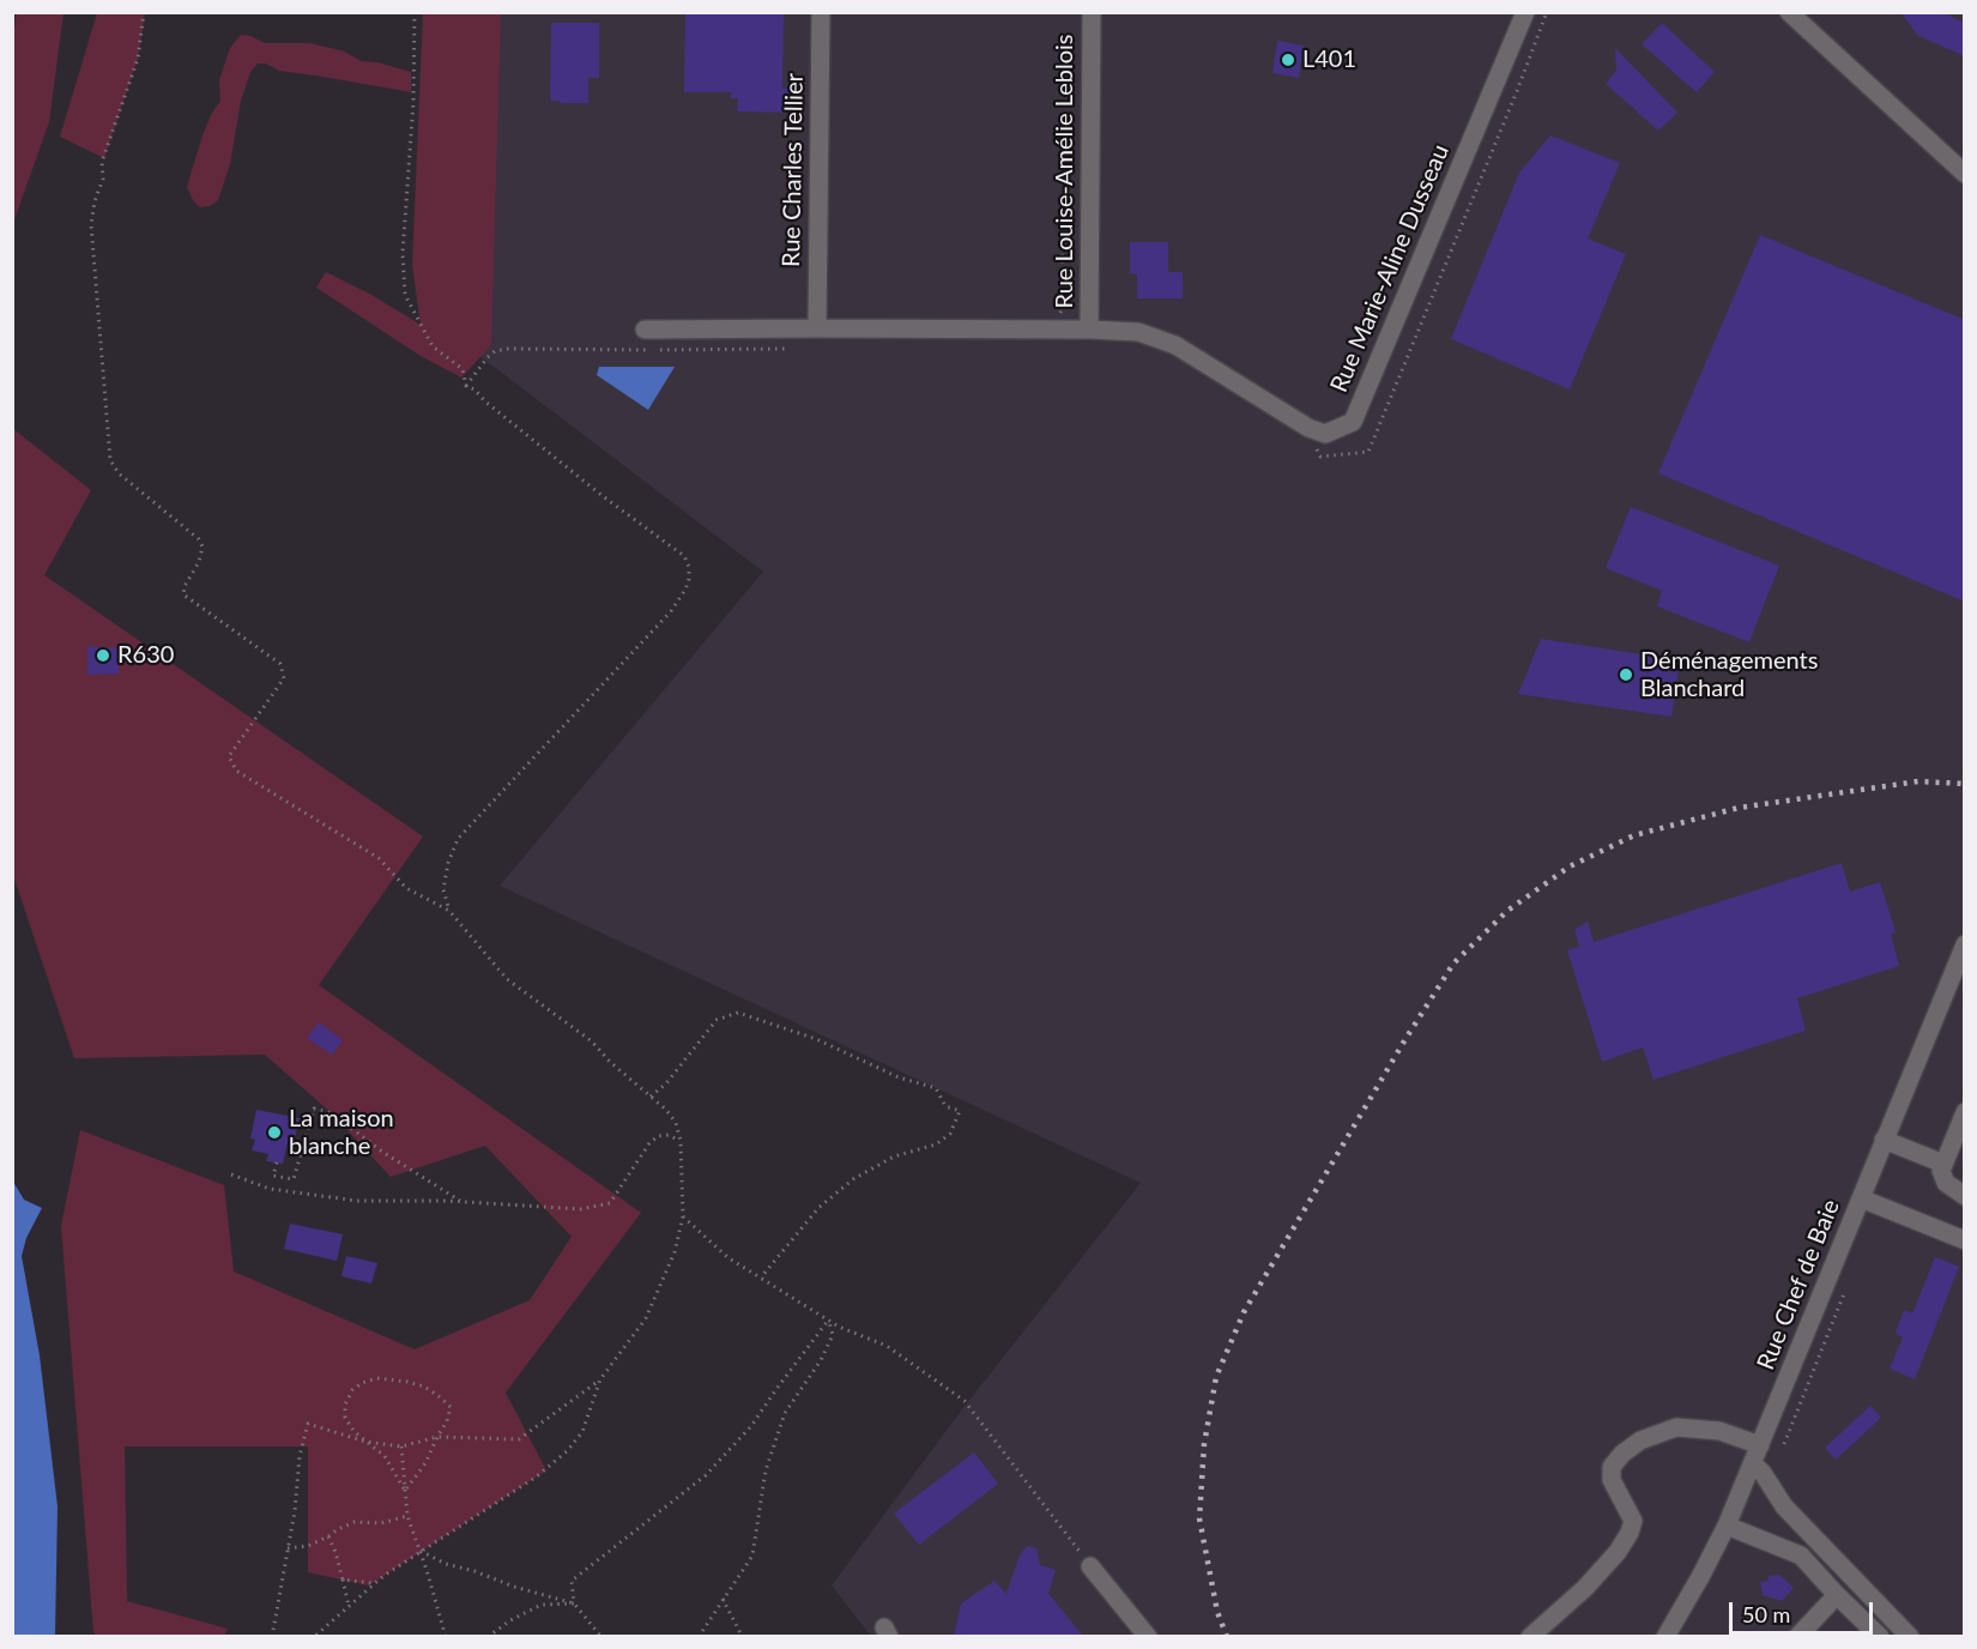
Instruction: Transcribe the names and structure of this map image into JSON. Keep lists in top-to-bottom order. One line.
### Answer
{"streets":{"street":["Rue Charles Tellier","Rue Louise-Amélie Leblois","Rue Marie-Aline Dusseau","Rue Chef de Baie"]},"crossings":[["Rue Charles Tellier","Rue Marie-Aline Dusseau"],["Rue Louise-Amélie Leblois","Rue Marie-Aline Dusseau"]],"places":["L401","R630","Déménagements Blanchard","La maison blanche"],"scale_bar":"50 m"}
